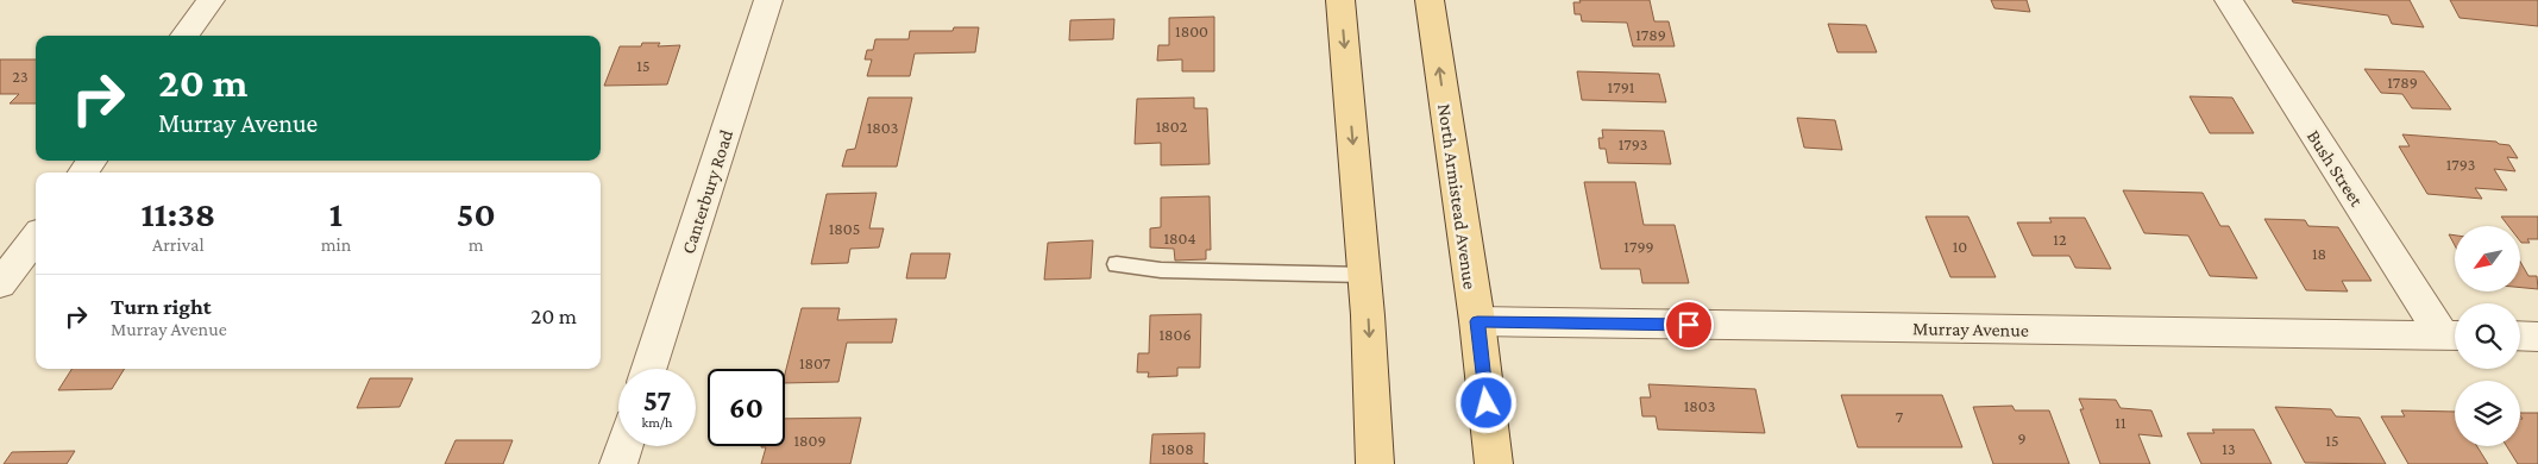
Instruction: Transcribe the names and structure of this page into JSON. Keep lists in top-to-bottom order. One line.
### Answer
{"streets":{"main road":["North Armistead Avenue"],"street":["Bush Street","Canterbury Road","Murray Avenue"]},"crossings":[["Bush Street","Murray Avenue"],["North Armistead Avenue","Murray Avenue"]],"house_numbers":["1800","1789","15","23","1789","1791","1802","1803","1793","1793","1805","1804","12","1799","10","18","1806","1807","1803","7","11","9","1809","15","1808","13"],"north":"bottom left","page":{"turn":["20 m","Murray Avenue"],"eta":["11:38","Arrival","1","min","50","m"],"list":[{"name":"Turn right","note":"Murray Avenue","value":"20 m"}],"speed":"57 km/h","limit":"60"}}
